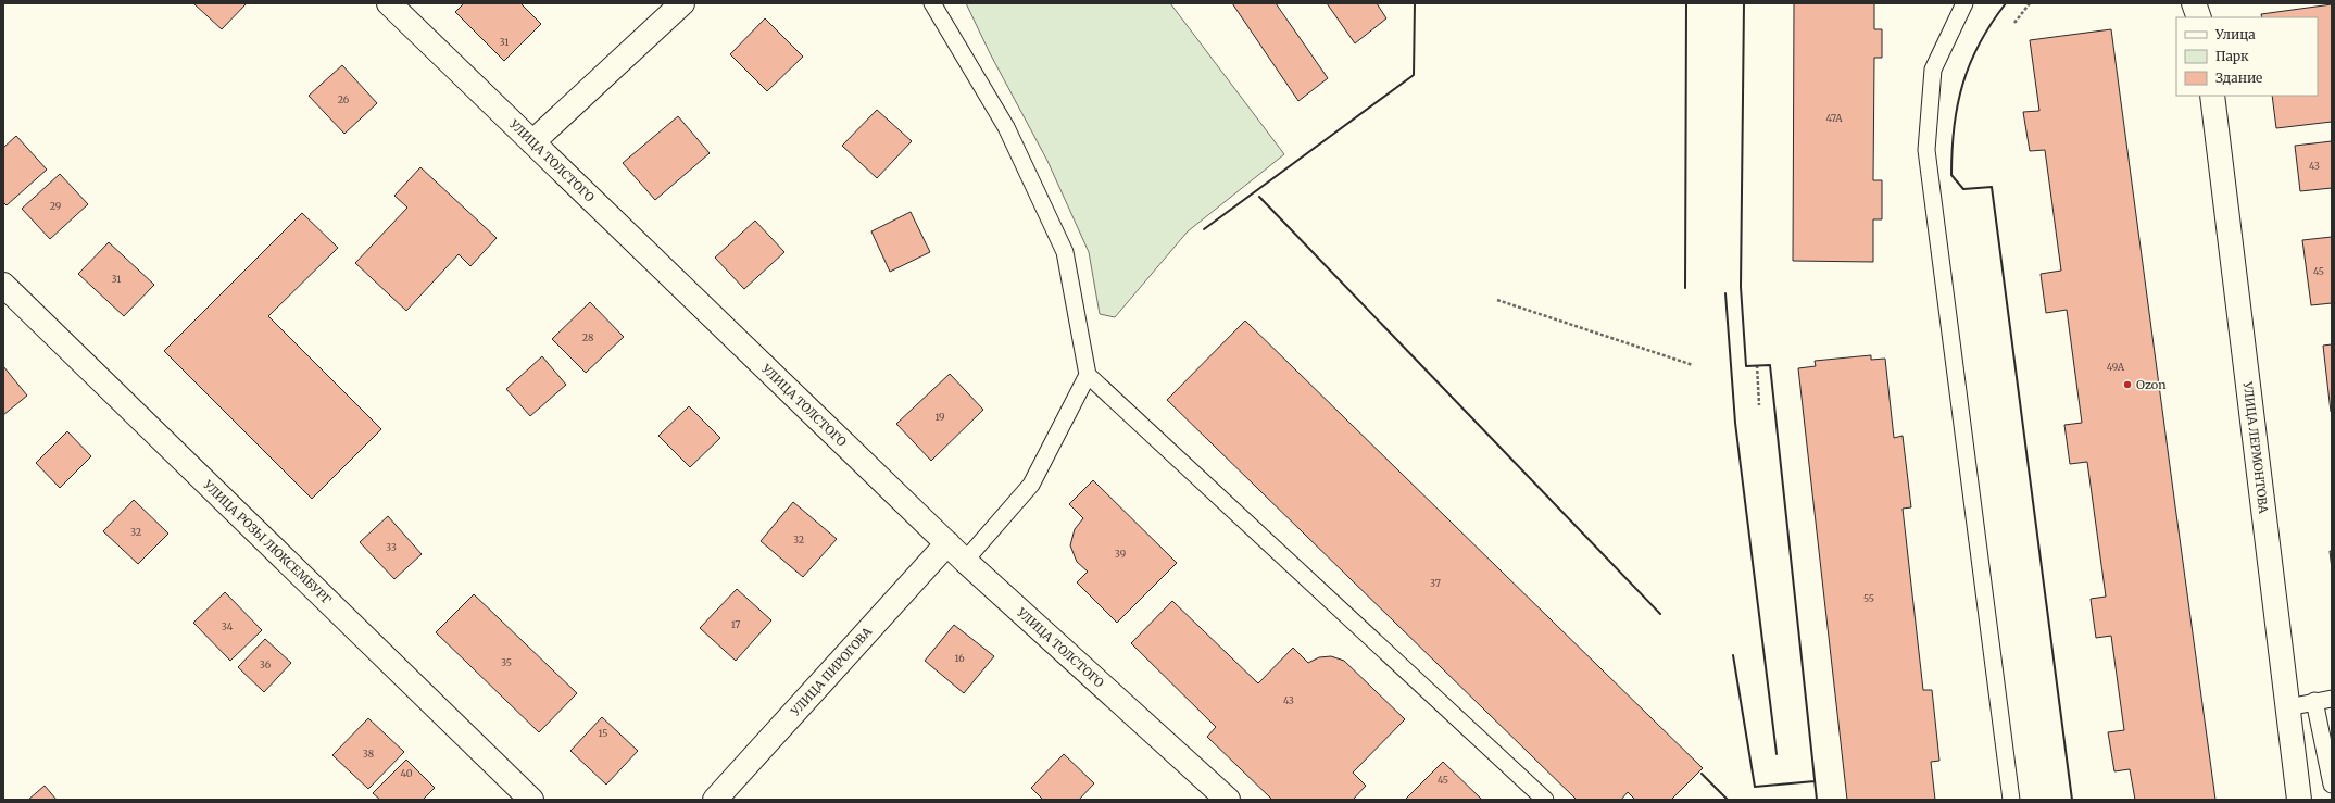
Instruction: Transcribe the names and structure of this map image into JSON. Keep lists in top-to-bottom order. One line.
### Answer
{"streets":{"street":["УЛИЦА ТОЛСТОГО","УЛИЦА ЛЕРМОНТОВА","УЛИЦА РОЗЫ ЛЮКСЕМБУРГ","УЛИЦА ПИРОГОВА"]},"crossings":[["УЛИЦА ТОЛСТОГО","УЛИЦА ПИРОГОВА"]],"places":["Ozon"],"house_numbers":["31","26","47А","43","29","45","31","28","49А","19","32","32","33","39","37","55","17","34","16","35","36","43","15","38","40","45"],"legend":["Улица","Парк","Здание"]}
